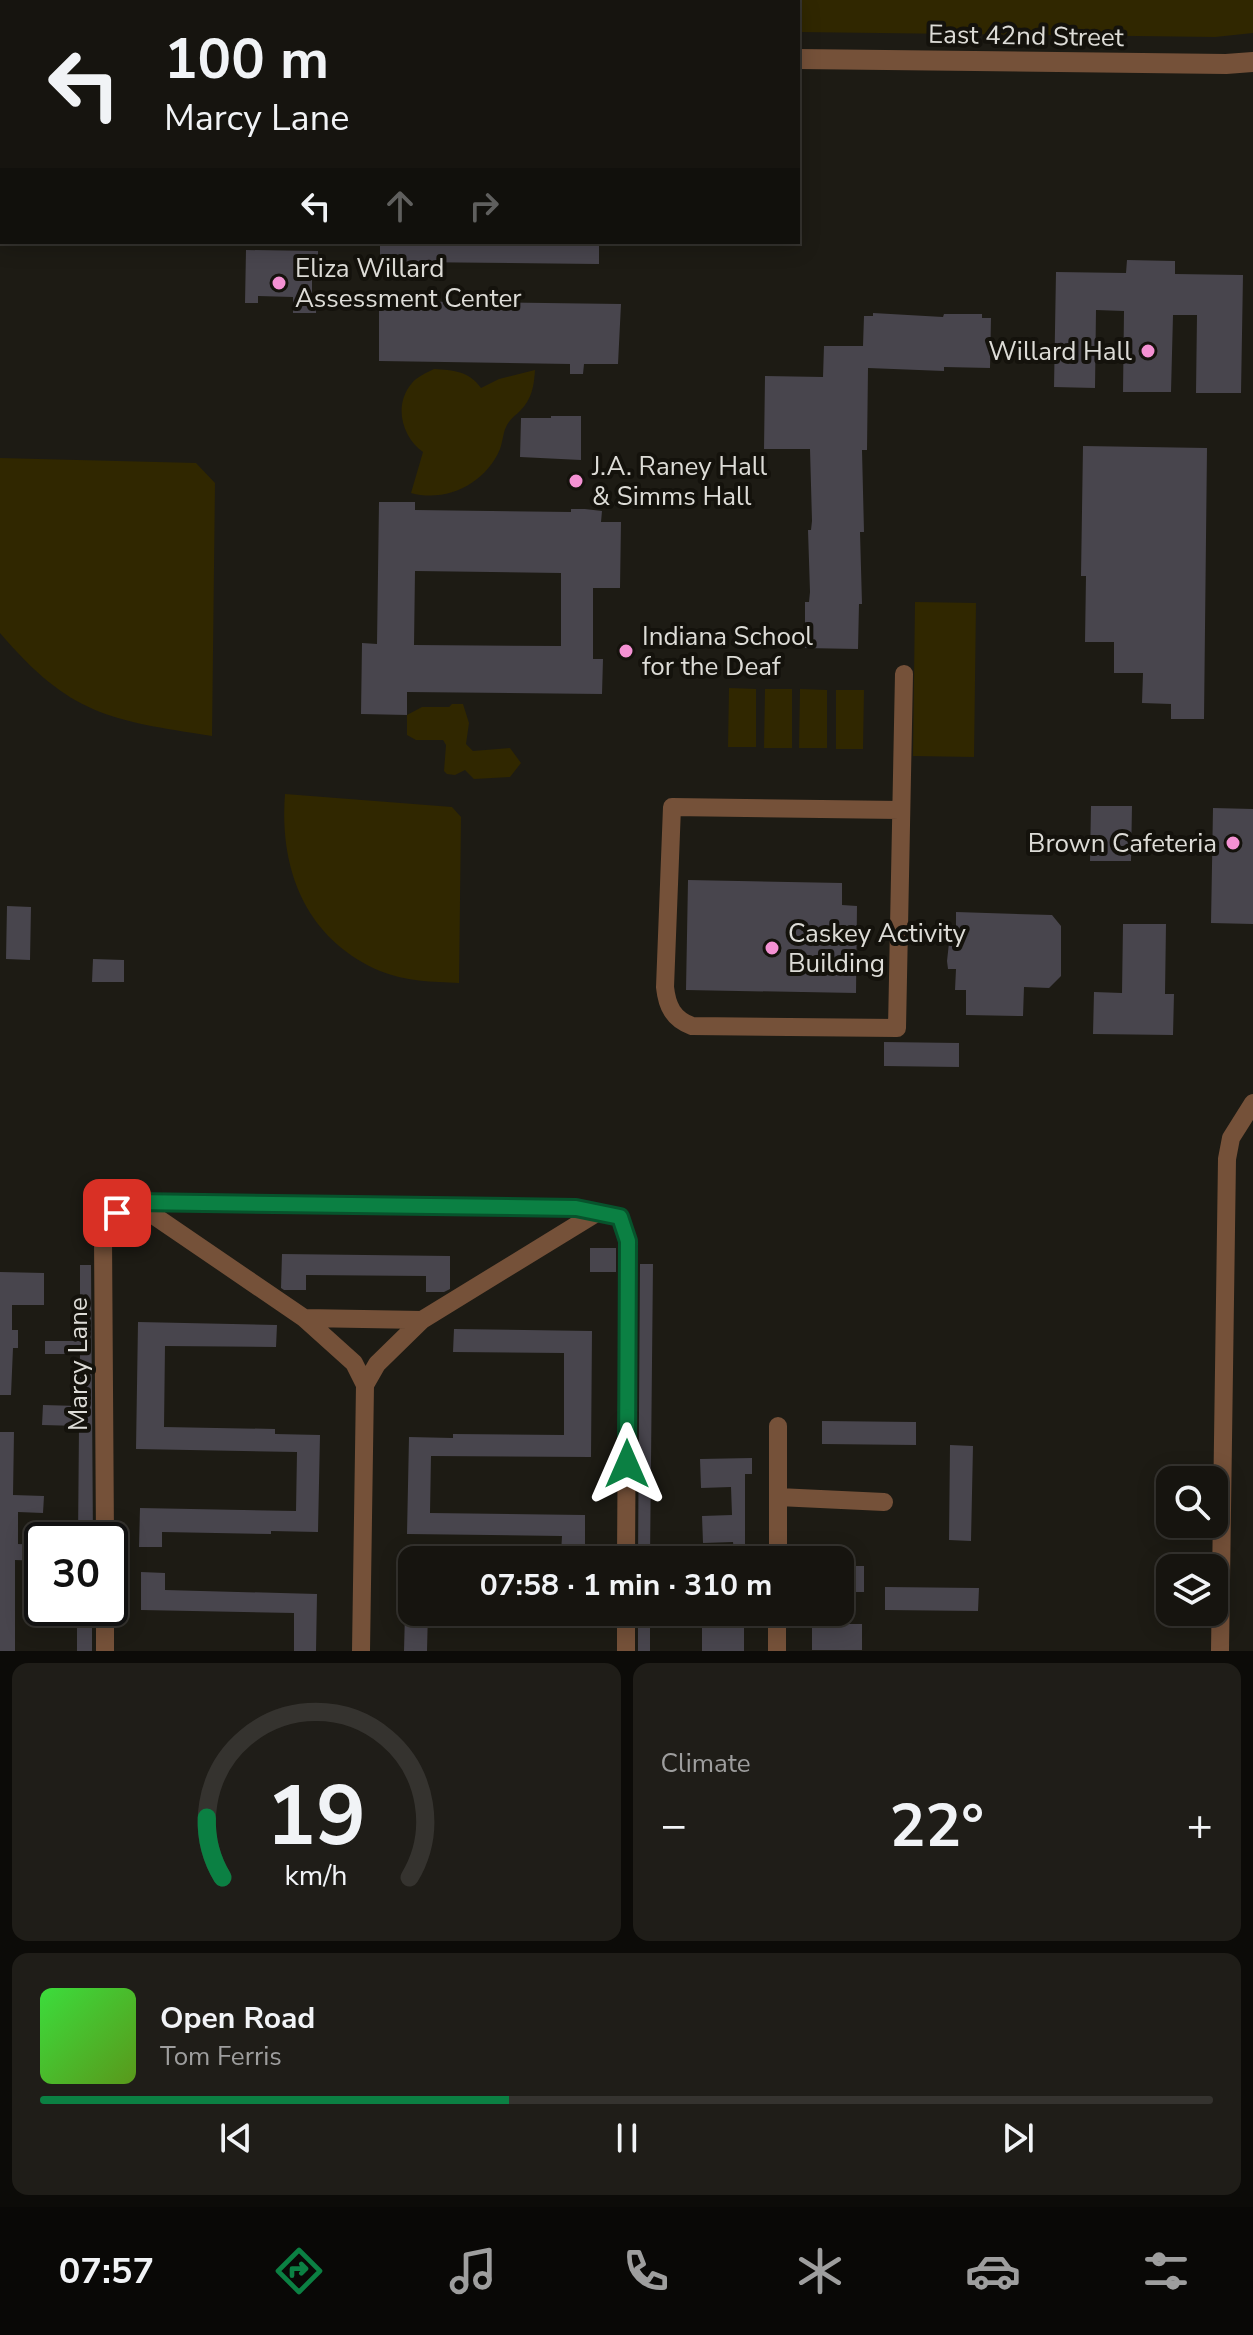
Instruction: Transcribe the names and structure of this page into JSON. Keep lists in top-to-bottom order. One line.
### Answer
{"streets":{"street":["East 42nd Street","Marcy Lane"]},"places":["Eliza Willard Assessment Center","Willard Hall","J.A. Raney Hall & Simms Hall","Indiana School for the Deaf","Brown Cafeteria","Caskey Activity Building"],"page":{"turn":["100 m","Marcy Lane"],"limit":"30","trip":"07:58 · 1 min · 310 m","tile":"Climate","heat":["−","22°","+"],"song":["Open Road","Tom Ferris"],"tabs":"07:57","gauge":["19","km/h"]}}
